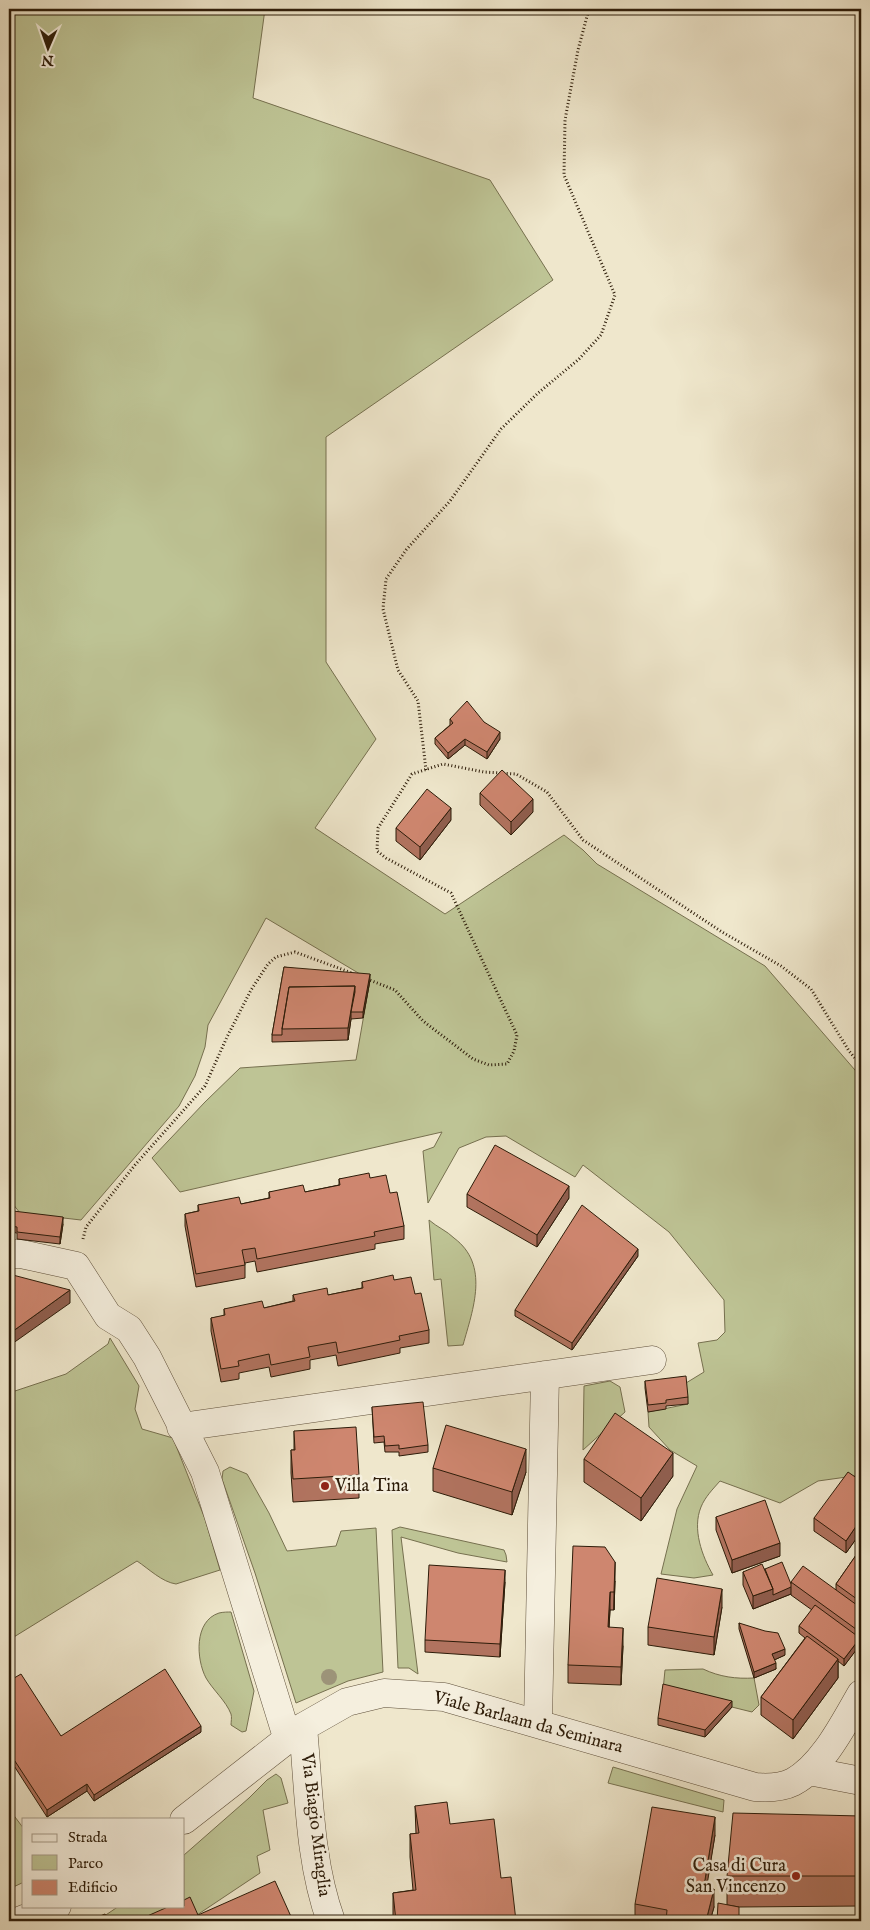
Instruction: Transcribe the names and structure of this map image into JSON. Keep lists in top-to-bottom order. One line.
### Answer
{"streets":{"street":["Viale Barlaam da Seminara","Via Biagio Miraglia"]},"crossings":[["Viale Barlaam da Seminara","Via Biagio Miraglia"]],"places":["Villa Tina","Casa di Cura San Vincenzo"],"legend":["Strada","Parco","Edificio"],"north":"bottom"}
